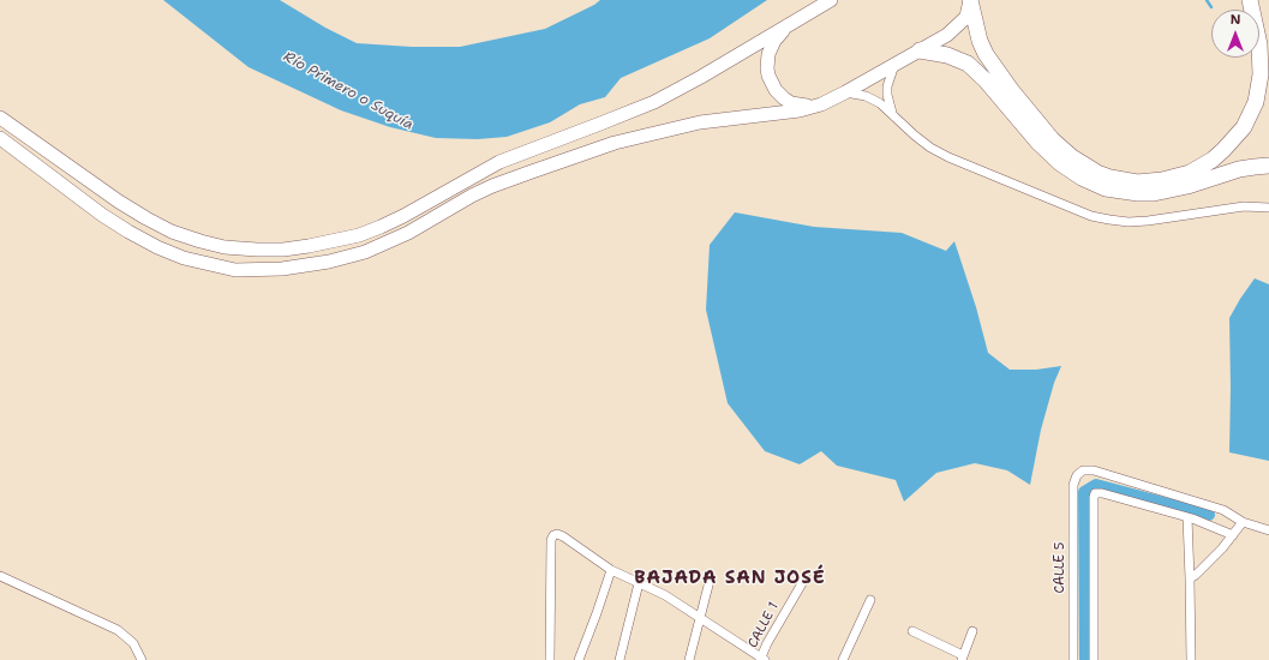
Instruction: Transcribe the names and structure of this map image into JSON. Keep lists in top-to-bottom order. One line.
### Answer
{"streets":{"street":["CALLE 5","CALLE 1"]},"districts":["BAJADA SAN JOSÉ"],"water":["Río Primero o Suquía"],"north":"top"}
